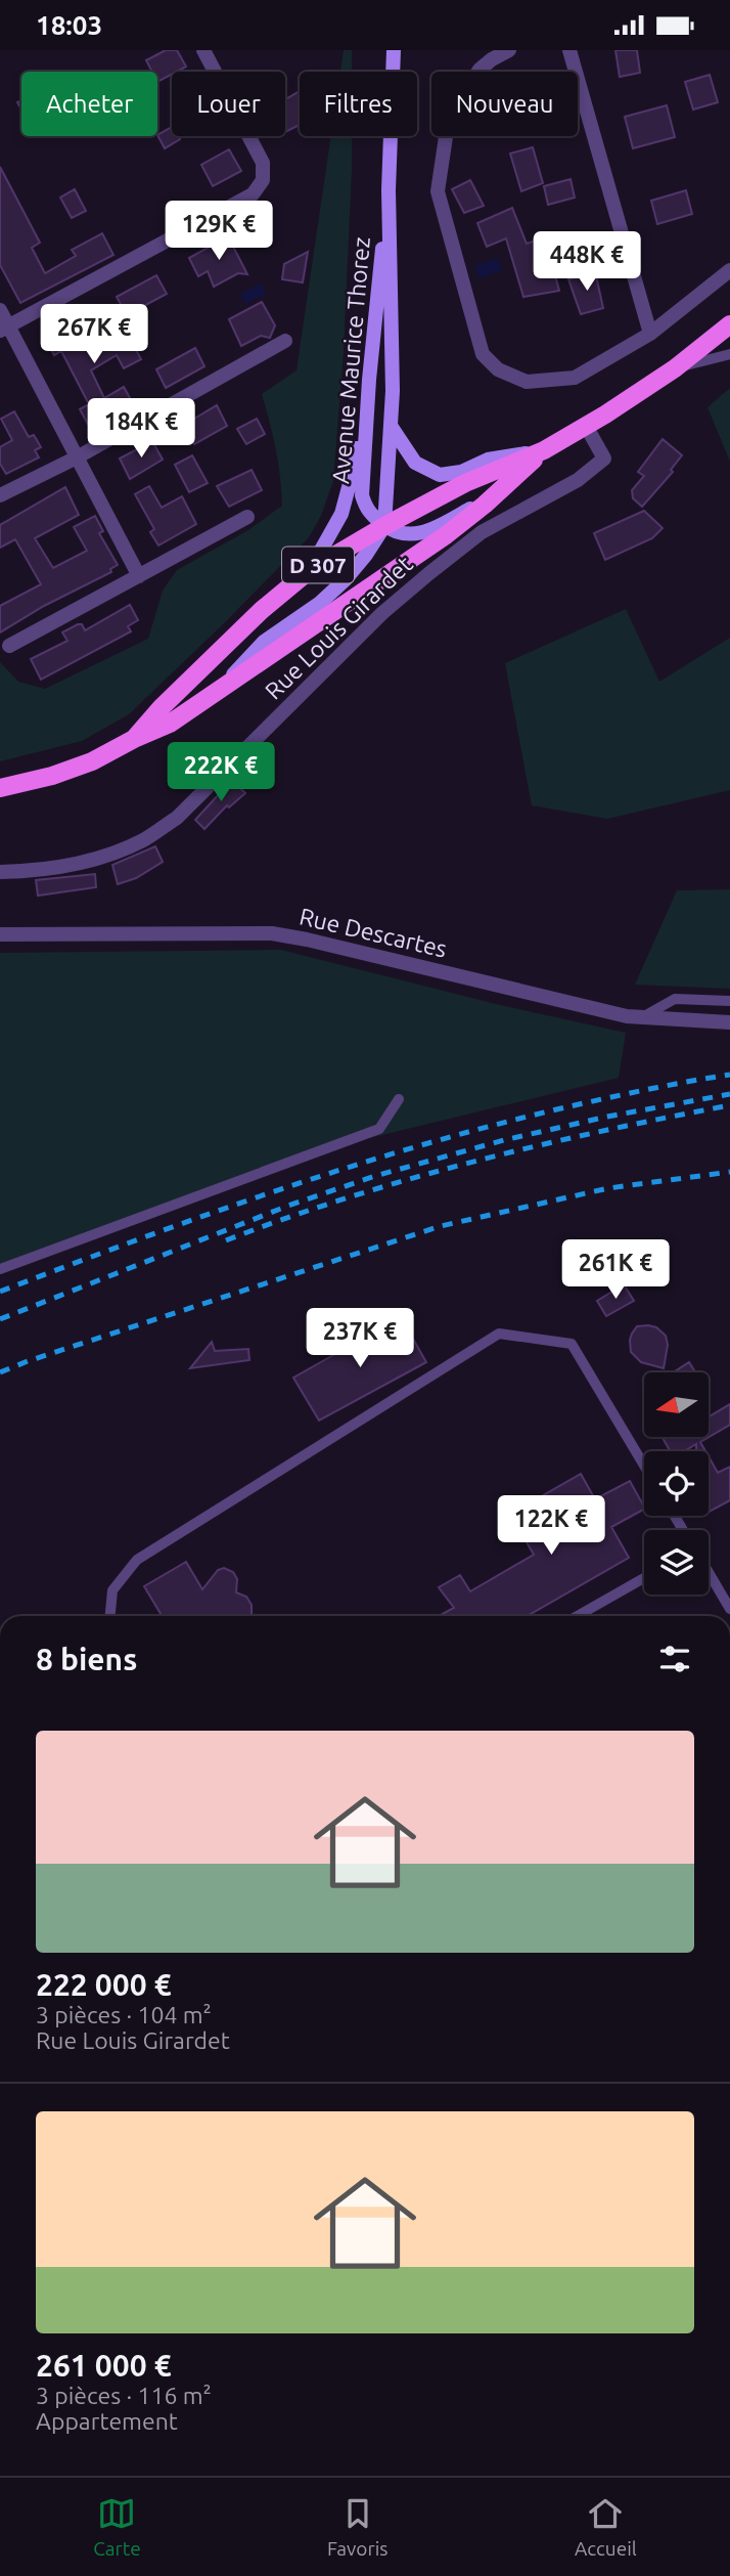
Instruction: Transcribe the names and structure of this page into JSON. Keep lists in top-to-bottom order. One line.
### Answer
{"streets":{"main road":["D 307"],"street":["Avenue Maurice Thorez","Rue Louis Girardet","Rue Descartes"]},"crossings":[["Avenue Maurice Thorez","D 307"],["D 307","Rue Louis Girardet"]],"north":"left","page":{"status":"18:03","chip":["Acheter","Louer","Filtres","Nouveau"],"price":["129K €","448K €","267K €","184K €","222K €","261K €","237K €","122K €"],"heading":"8 biens","list":[{"name":"222 000 €","note":"3 pièces · 104 m² · Rue Louis Girardet"},{"name":"261 000 €","note":"3 pièces · 116 m² · Appartement"}],"tabs":["Carte","Favoris","Accueil"]}}
